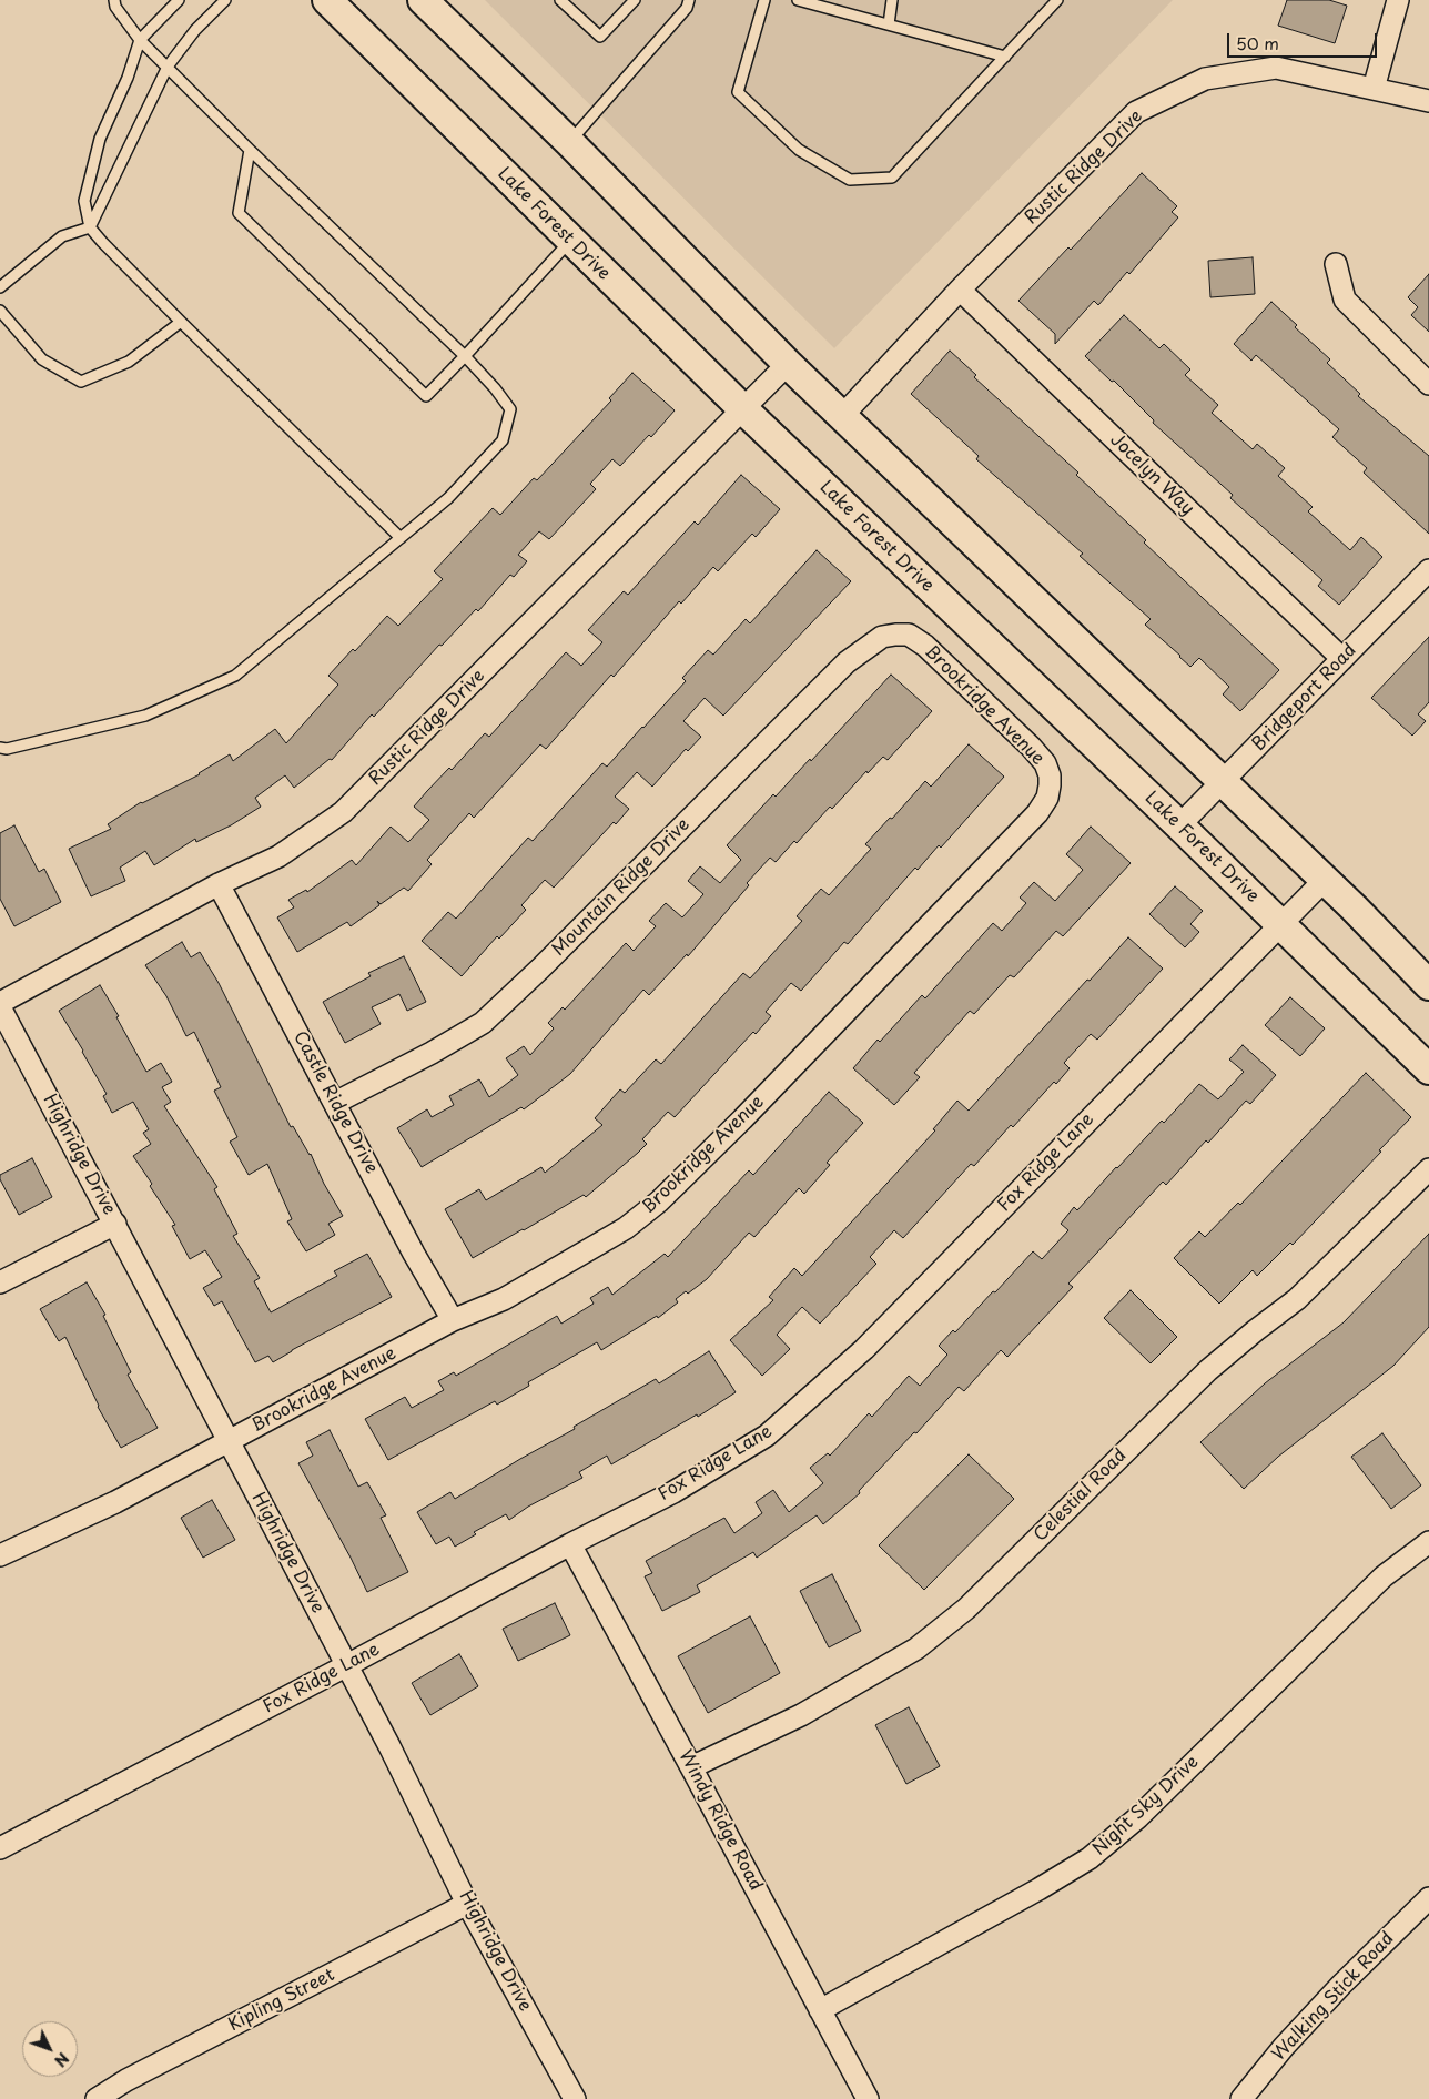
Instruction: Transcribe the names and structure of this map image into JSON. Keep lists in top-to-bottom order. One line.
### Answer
{"streets":{"main road":["Lake Forest Drive"],"street":["Rustic Ridge Drive","Jocelyn Way","Bridgeport Road","Brookridge Avenue","Mountain Ridge Drive","Castle Ridge Drive","Highridge Drive","Fox Ridge Lane","Celestial Road","Night Sky Drive","Windy Ridge Road","Walking Stick Road","Kipling Street"]},"crossings":[["Rustic Ridge Drive","Lake Forest Drive"],["Rustic Ridge Drive","Jocelyn Way"],["Rustic Ridge Drive","Castle Ridge Drive"],["Lake Forest Drive","Bridgeport Road"],["Lake Forest Drive","Fox Ridge Lane"],["Jocelyn Way","Bridgeport Road"],["Brookridge Avenue","Mountain Ridge Drive"],["Brookridge Avenue","Castle Ridge Drive"],["Brookridge Avenue","Highridge Drive"],["Mountain Ridge Drive","Castle Ridge Drive"],["Highridge Drive","Fox Ridge Lane"],["Highridge Drive","Kipling Street"],["Fox Ridge Lane","Windy Ridge Road"],["Celestial Road","Windy Ridge Road"],["Night Sky Drive","Windy Ridge Road"]],"scale_bar":"50 m","north":"bottom right"}
